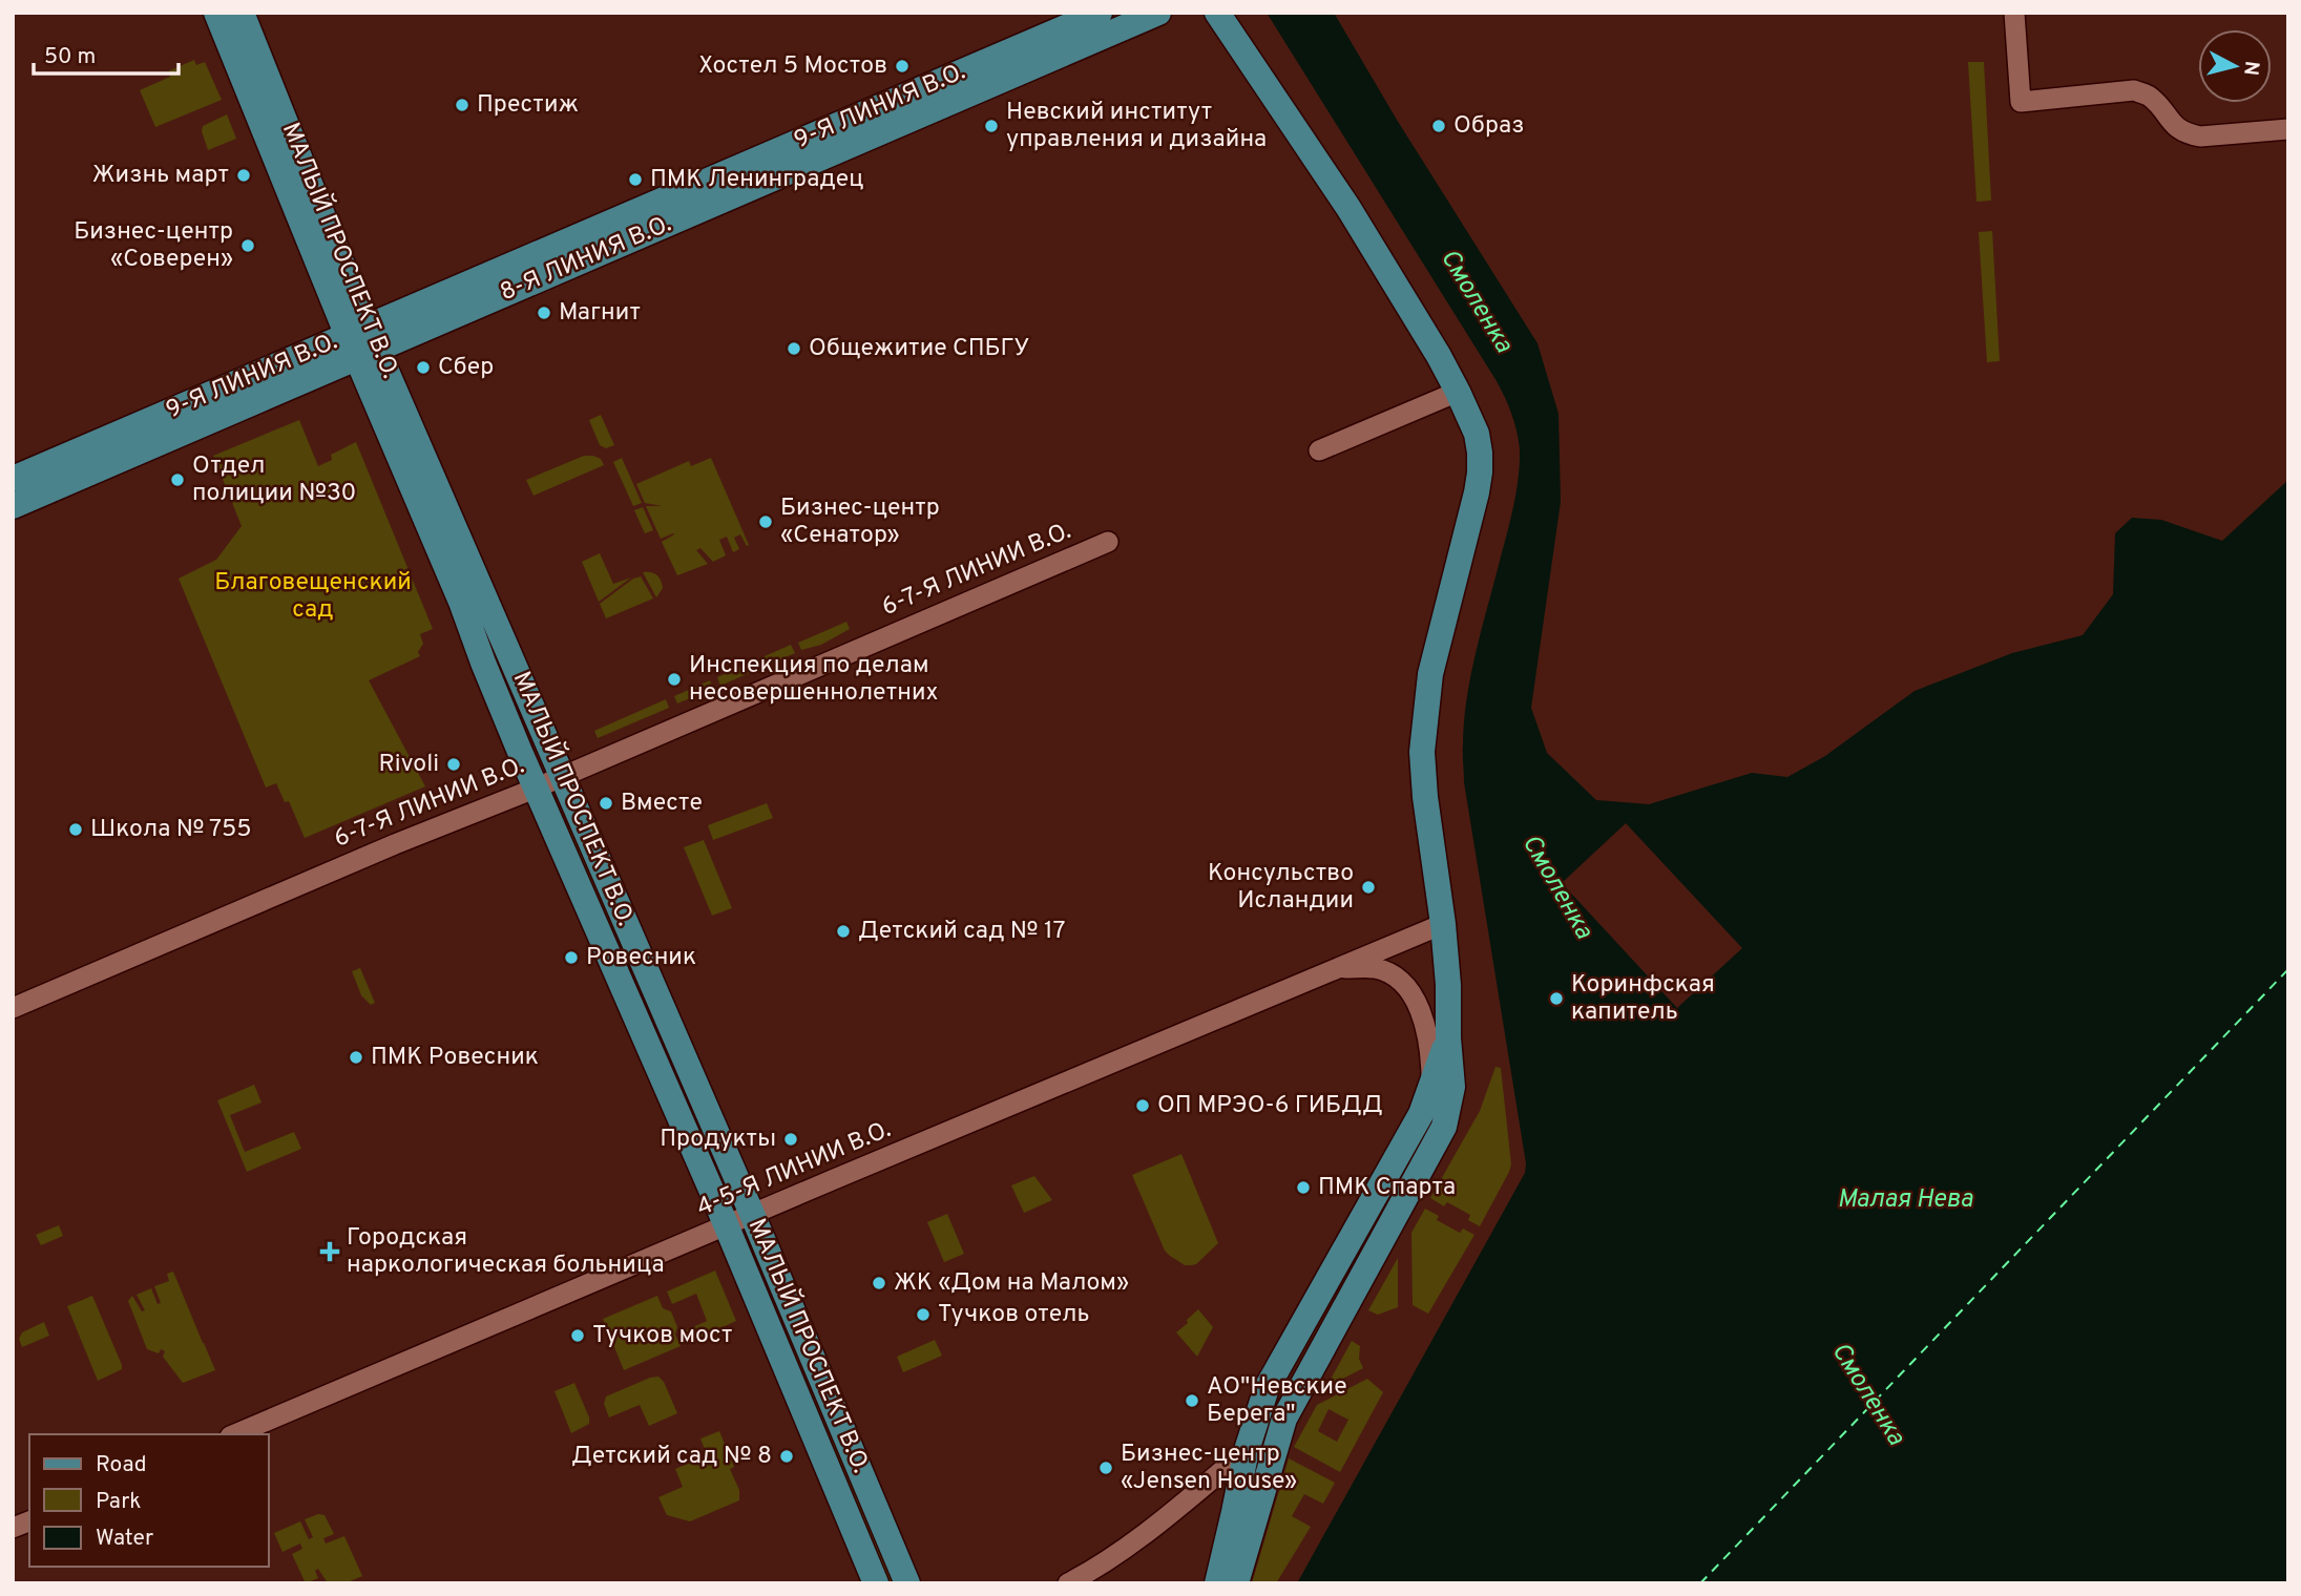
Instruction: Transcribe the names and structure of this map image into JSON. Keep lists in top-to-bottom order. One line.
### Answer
{"streets":{"main road":["9-Я ЛИНИЯ В.О.","МАЛЫЙ ПРОСПЕКТ В.О.","8-Я ЛИНИЯ В.О."],"street":["6-7-Я ЛИНИИ В.О.","4-5-Я ЛИНИИ В.О."]},"crossings":[["9-Я ЛИНИЯ В.О.","МАЛЫЙ ПРОСПЕКТ В.О."],["9-Я ЛИНИЯ В.О.","8-Я ЛИНИЯ В.О."],["МАЛЫЙ ПРОСПЕКТ В.О.","8-Я ЛИНИЯ В.О."],["МАЛЫЙ ПРОСПЕКТ В.О.","6-7-Я ЛИНИИ В.О."],["МАЛЫЙ ПРОСПЕКТ В.О.","4-5-Я ЛИНИИ В.О."]],"water":["Смоленка","Малая Нева"],"parks":["Благовещенский сад"],"places":{"other":["Хостел 5 Мостов","Престиж","Невский институт управления и дизайна","Образ","Жизнь март","ПМК Ленинградец","Бизнес-центр «Соверен»","Магнит","Общежитие СПБГУ","Сбер","Отдел полиции №30","Бизнес-центр «Сенатор»","Инспекция по делам несовершеннолетних","Rivoli","Вместе","Школа № 755","Консульство Исландии","Детский сад № 17","Ровесник","Коринфская капитель","ПМК Ровесник","ОП МРЭО-6 ГИБДД","Продукты","ПМК Спарта","ЖК «Дом на Малом»","Тучков отель","Тучков мост","АО\"Невские Берега\"","Детский сад № 8","Бизнес-центр «Jensen House»"],"health":["Городская наркологическая больница"]},"legend":["Road","Park","Water"],"scale_bar":"50 m","north":"right"}
